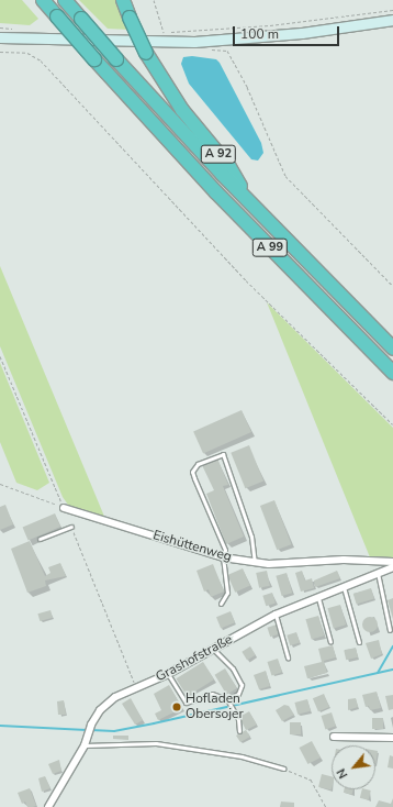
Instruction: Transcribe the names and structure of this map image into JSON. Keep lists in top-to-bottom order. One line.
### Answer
{"streets":{"highway":["A 92","A 99"],"street":["Eishüttenweg","Grashofstraße"]},"crossings":[["A 92","A 99"]],"places":["Hofladen Obersojer"],"scale_bar":"100 m","north":"bottom left"}
